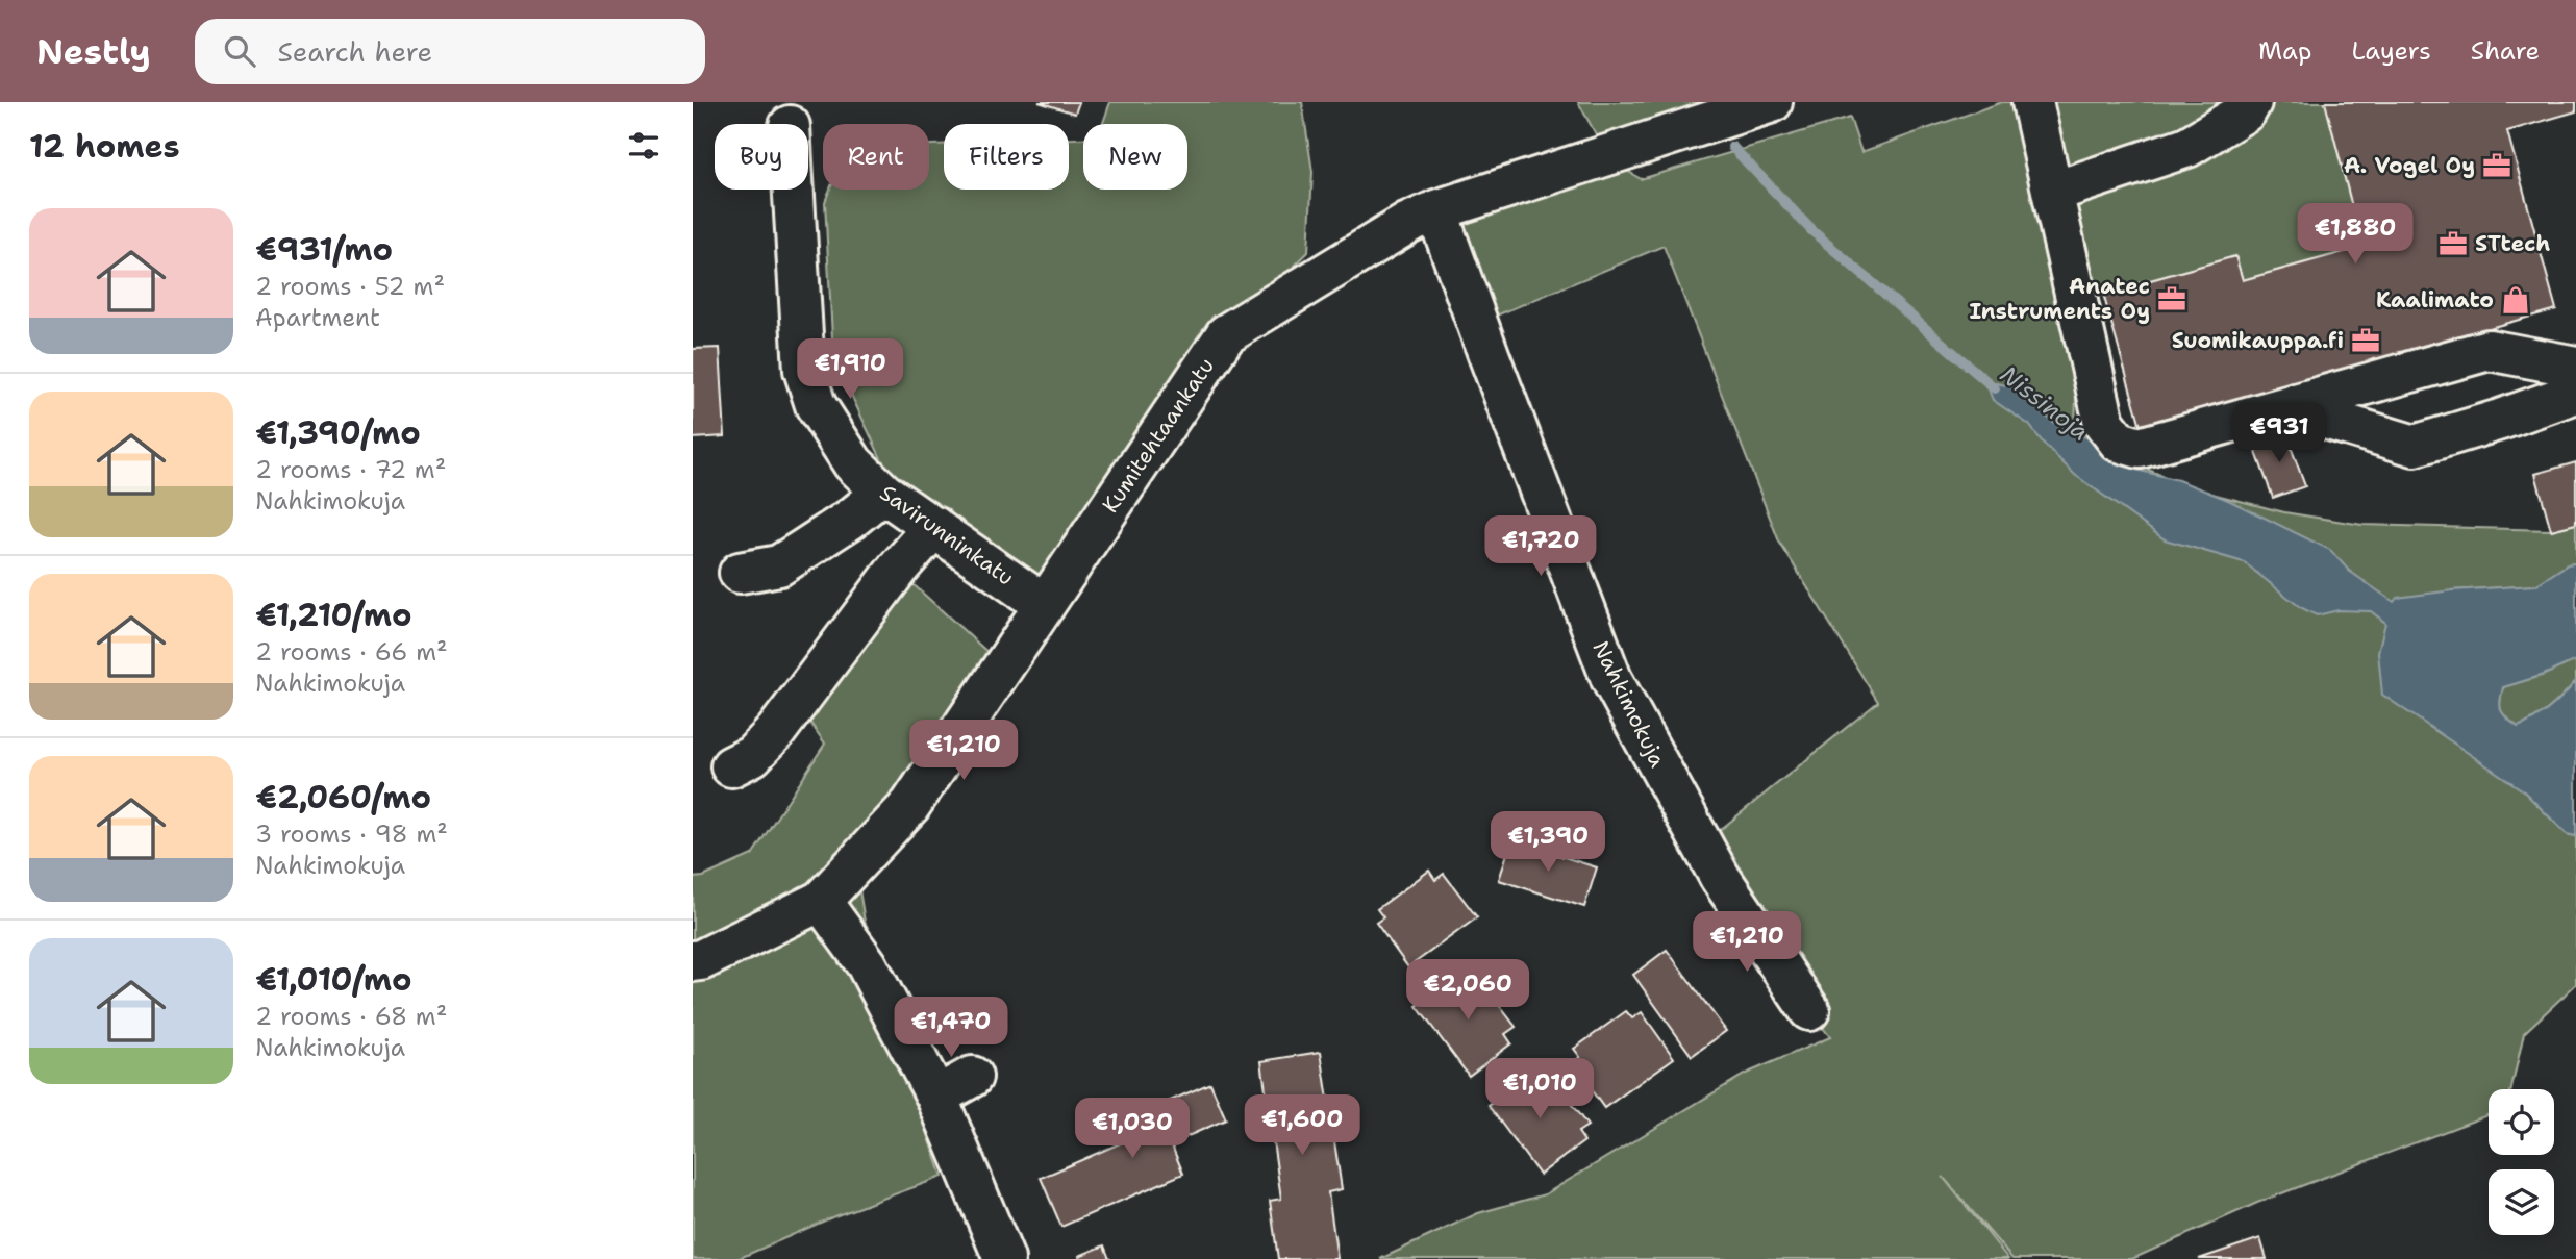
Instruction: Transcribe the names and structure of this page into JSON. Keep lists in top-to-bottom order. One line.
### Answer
{"streets":{"street":["Kumitehtaankatu","Savirunninkatu","Nahkimokuja"]},"crossings":[["Kumitehtaankatu","Savirunninkatu"],["Kumitehtaankatu","Nahkimokuja"]],"water":["Nissinoja"],"places":{"office":["A. Vogel Oy","STtech","Anatec Instruments Oy","Suomikauppa.fi"],"shop":["Kaalimato"]},"page":{"header":"Nestly","search":"Search here","nav":["Map","Layers","Share"],"heading":"12 homes","chip":["Buy","Rent","Filters","New"],"list":[{"name":"€931/mo","note":"2 rooms · 52 m² · Apartment"},{"name":"€1,390/mo","note":"2 rooms · 72 m² · Nahkimokuja"},{"name":"€1,210/mo","note":"2 rooms · 66 m² · Nahkimokuja"},{"name":"€2,060/mo","note":"3 rooms · 98 m² · Nahkimokuja"},{"name":"€1,010/mo","note":"2 rooms · 68 m² · Nahkimokuja"}],"price":["€1,880","€1,910","€931","€1,720","€1,210","€1,390","€1,210","€2,060","€1,470","€1,010","€1,600","€1,030"]}}
